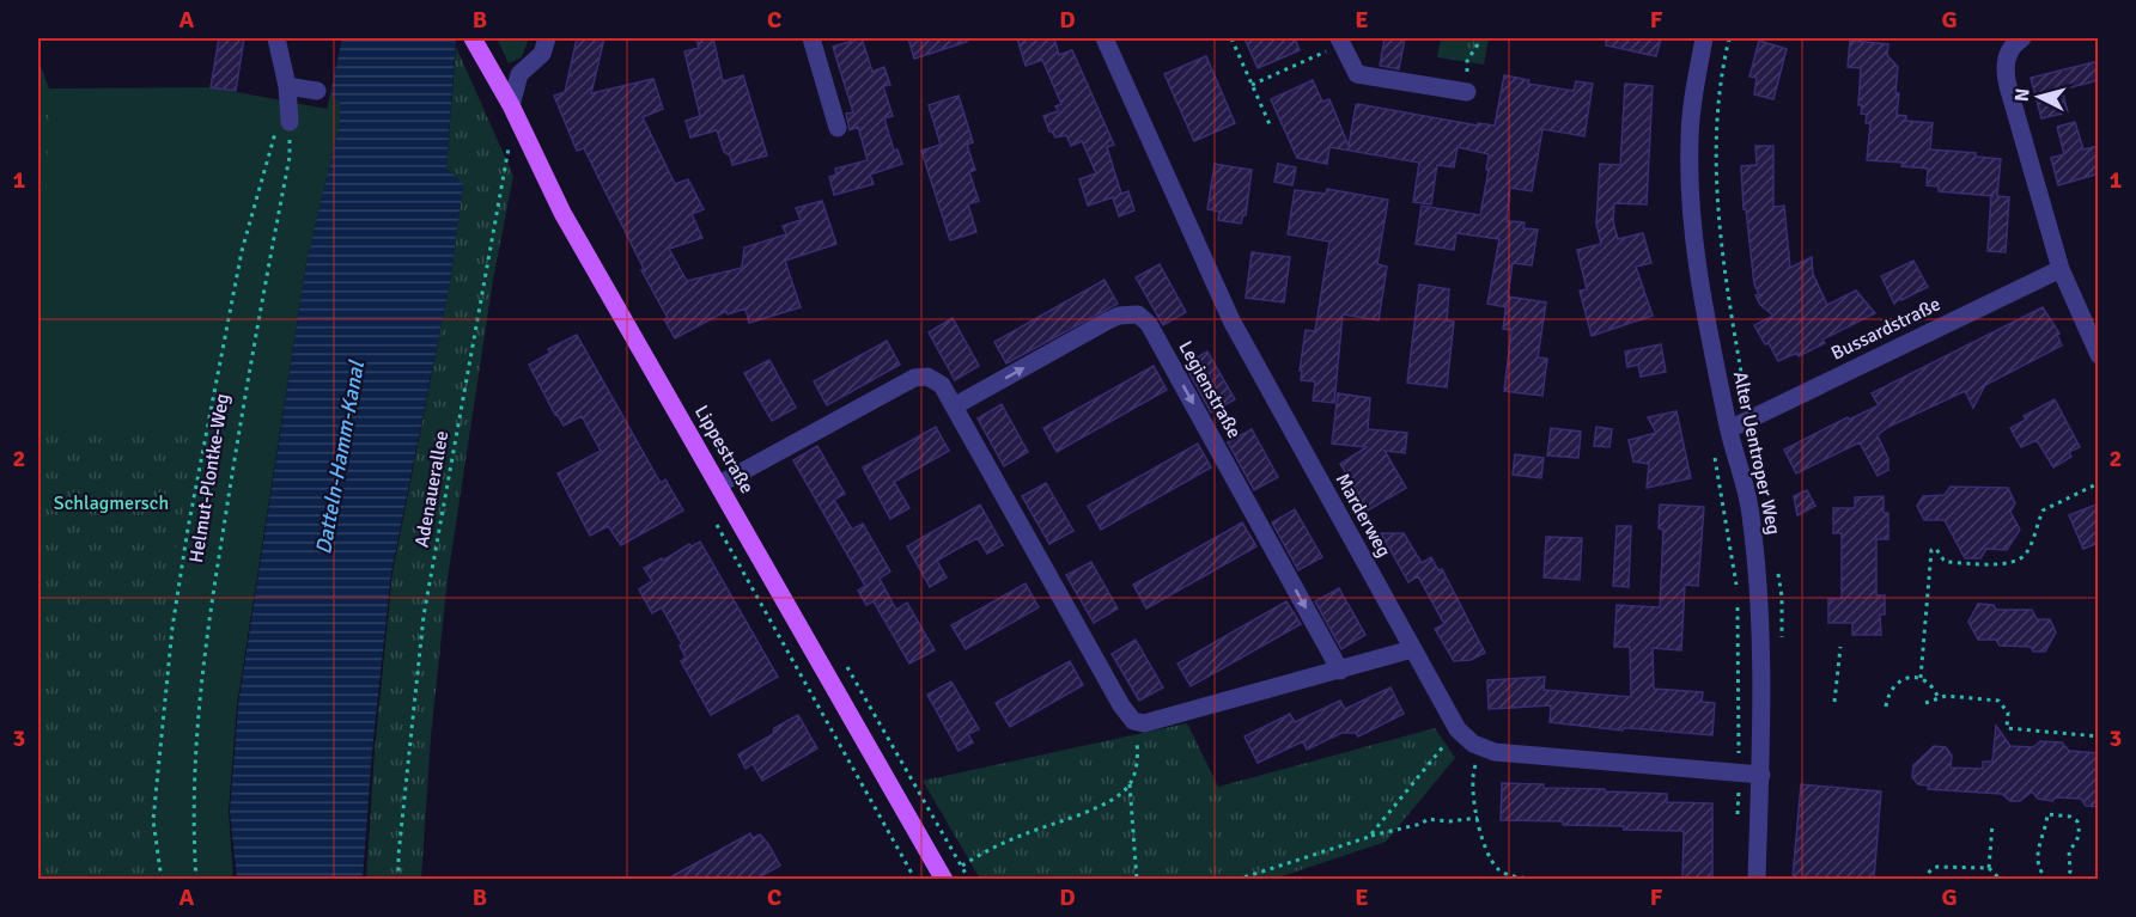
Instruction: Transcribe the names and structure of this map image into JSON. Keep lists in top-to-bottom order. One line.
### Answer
{"streets":{"main road":["Lippestraße"],"street":["Bussardstraße","Legienstraße","Alter Uentroper Weg","Marderweg"],"path":["Helmut-Plontke-Weg","Adenauerallee"]},"crossings":[["Bussardstraße","Alter Uentroper Weg"],["Alter Uentroper Weg","Marderweg"]],"water":["Datteln-Hamm-Kanal"],"parks":["Schlagmersch"],"north":"left","grid":{"columns":["A","B","C","D","E","F","G"],"rows":["1","2","3"]}}
